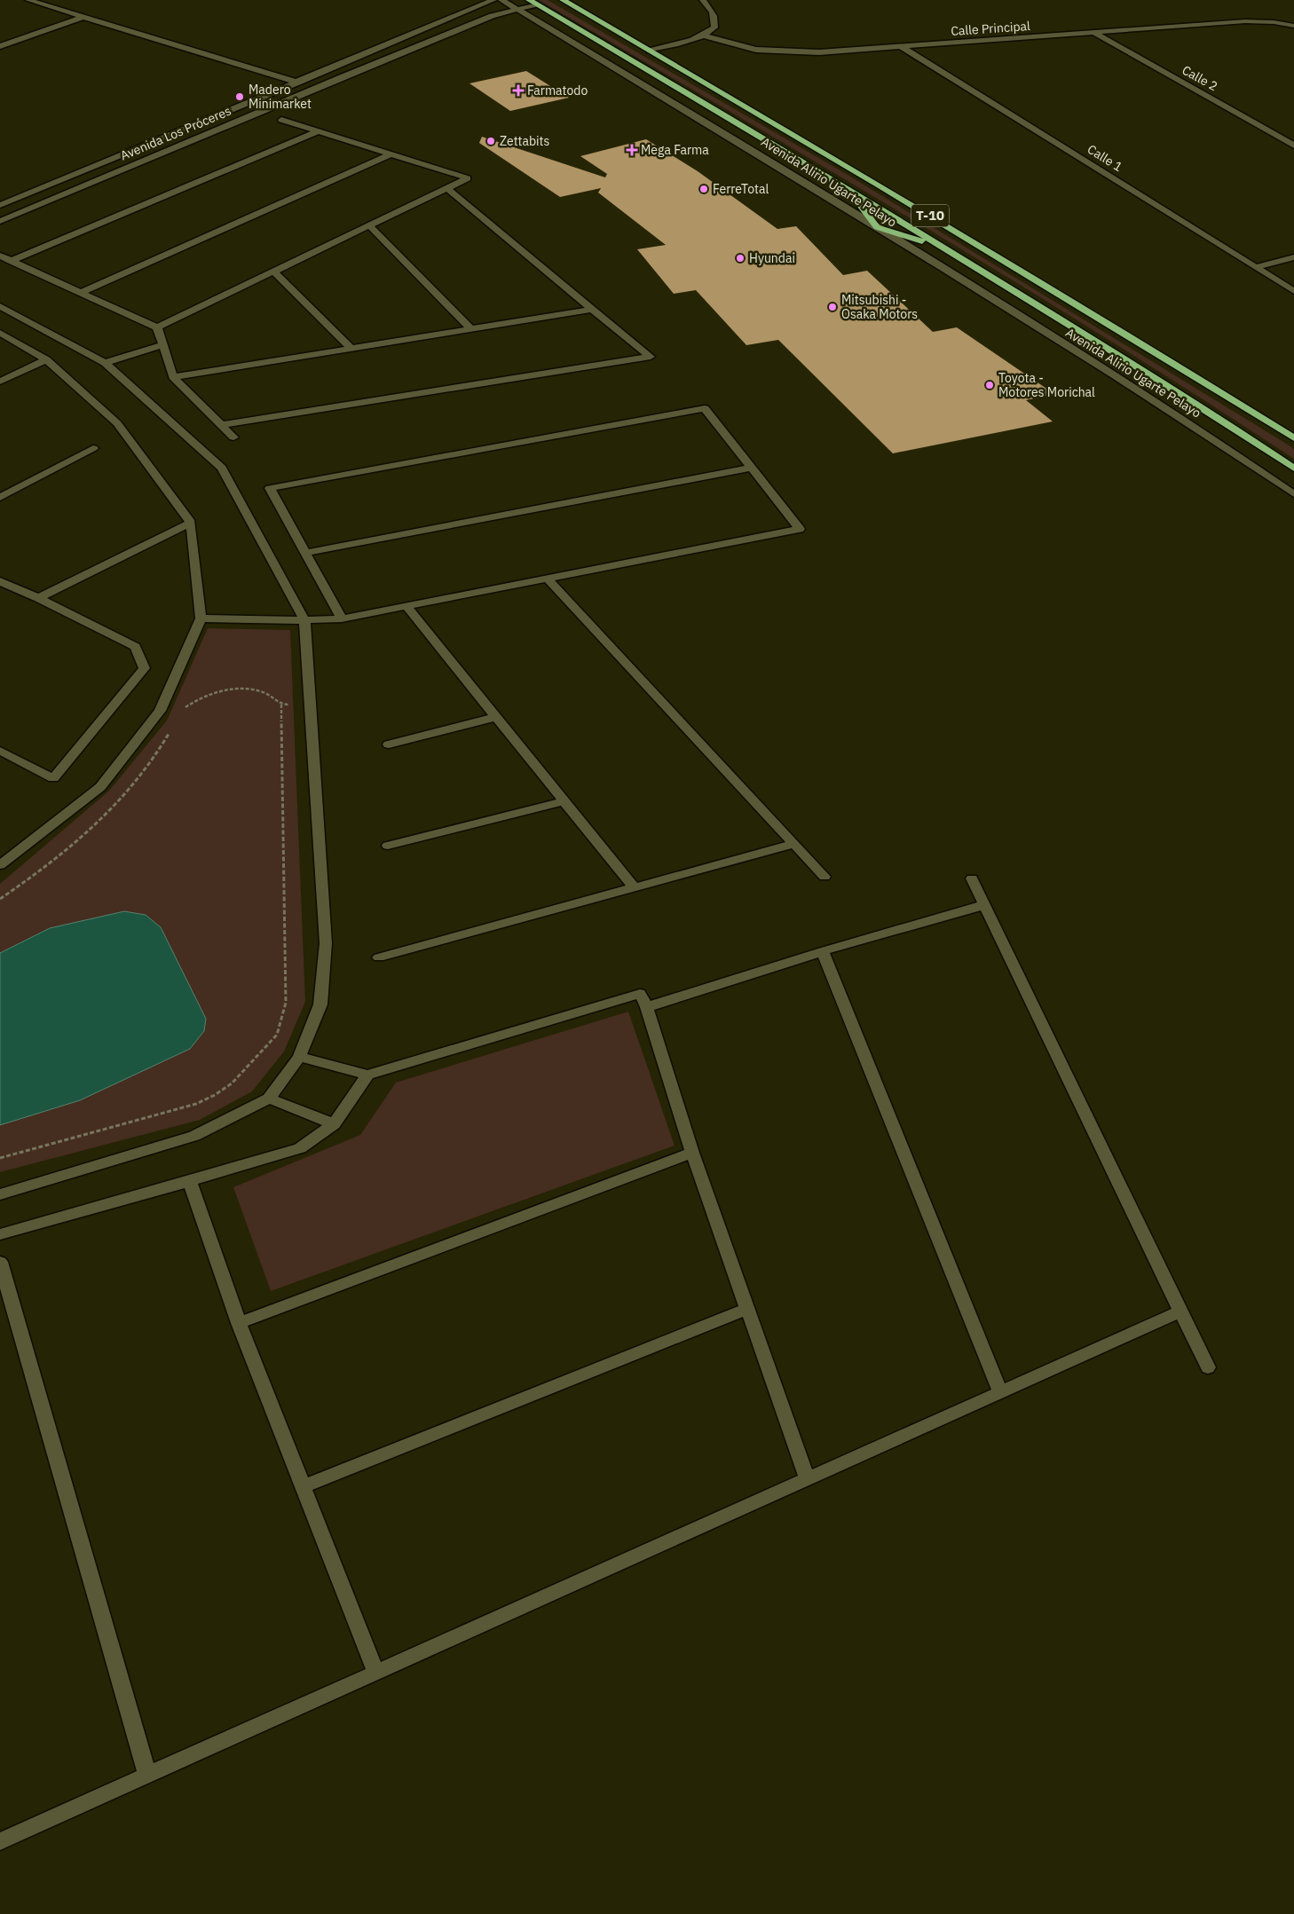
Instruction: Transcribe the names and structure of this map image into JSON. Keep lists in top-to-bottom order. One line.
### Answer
{"streets":{"highway":["Avenida Alirio Ugarte Pelayo","T-10"],"street":["Calle Principal","Calle 2","Avenida Los Próceres","Calle 1"]},"crossings":[["Calle Principal","Calle 2"],["Calle Principal","Calle 1"],["Avenida Los Próceres","Avenida Alirio Ugarte Pelayo"]],"places":{"health":["Farmatodo","Mega Farma"],"other":["Madero Minimarket","Zettabits","FerreTotal","Hyundai","Mitsubishi - Osaka Motors","Toyota - Motores Morichal"]}}
